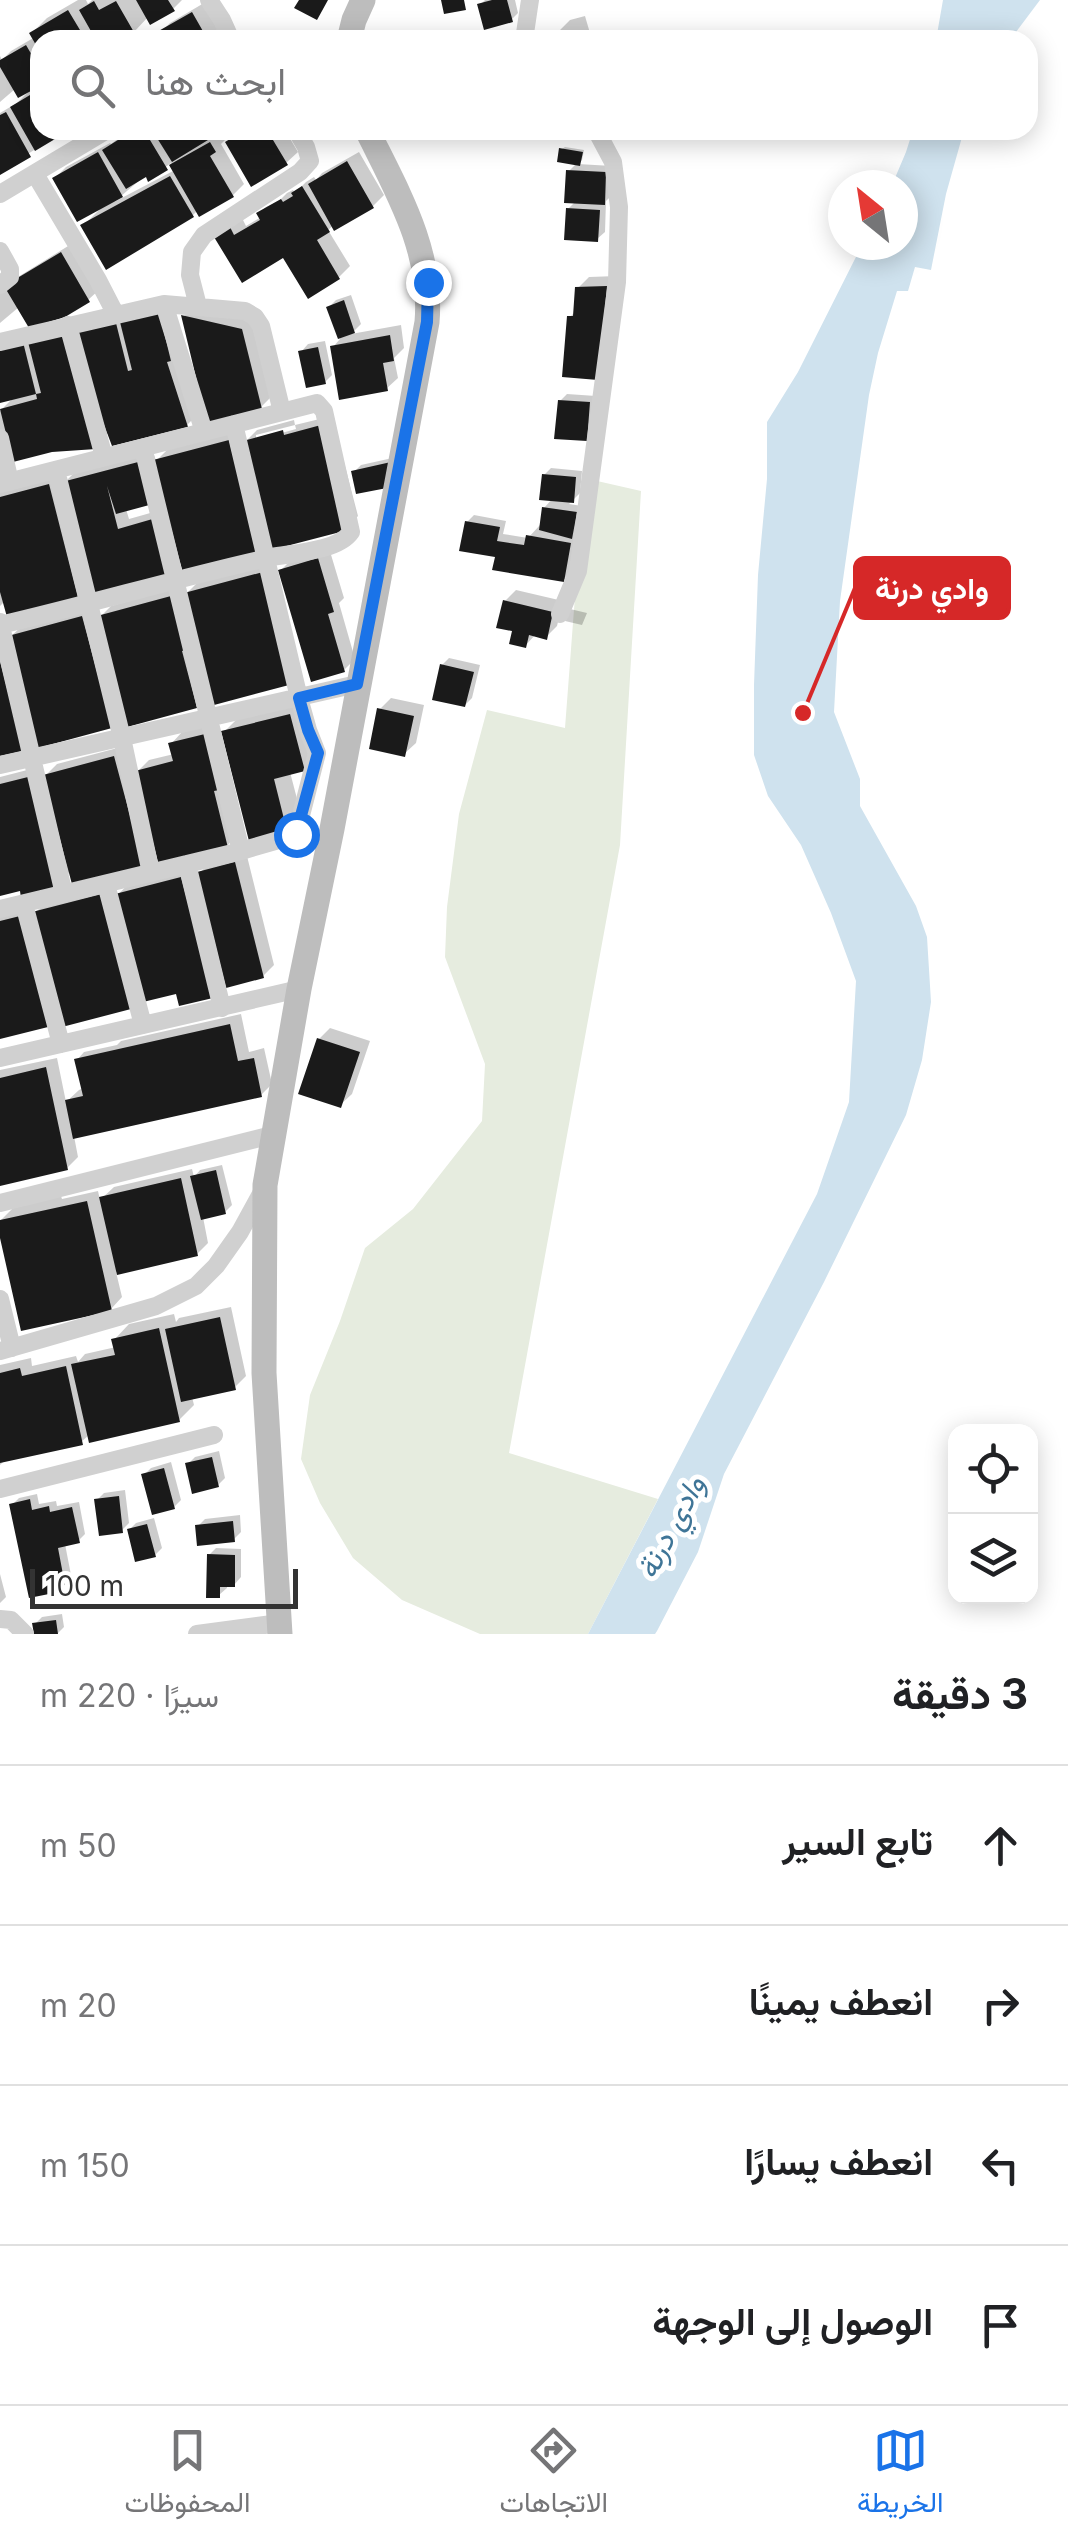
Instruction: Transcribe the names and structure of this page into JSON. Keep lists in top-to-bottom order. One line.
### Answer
{"water":["وادي درنة"],"places":["وادي درنة"],"scale_bar":"100 m","north":"top left","page":{"search":"ابحث هنا","scale":"100 m","heading":["3 دقيقة","سيرًا · 220 m"],"list":[["تابع السير","50 m"],["انعطف يمينًا","20 m"],["انعطف يسارًا","150 m"],"الوصول إلى الوجهة"],"nav":["الخريطة","الاتجاهات","المحفوظات"]}}
